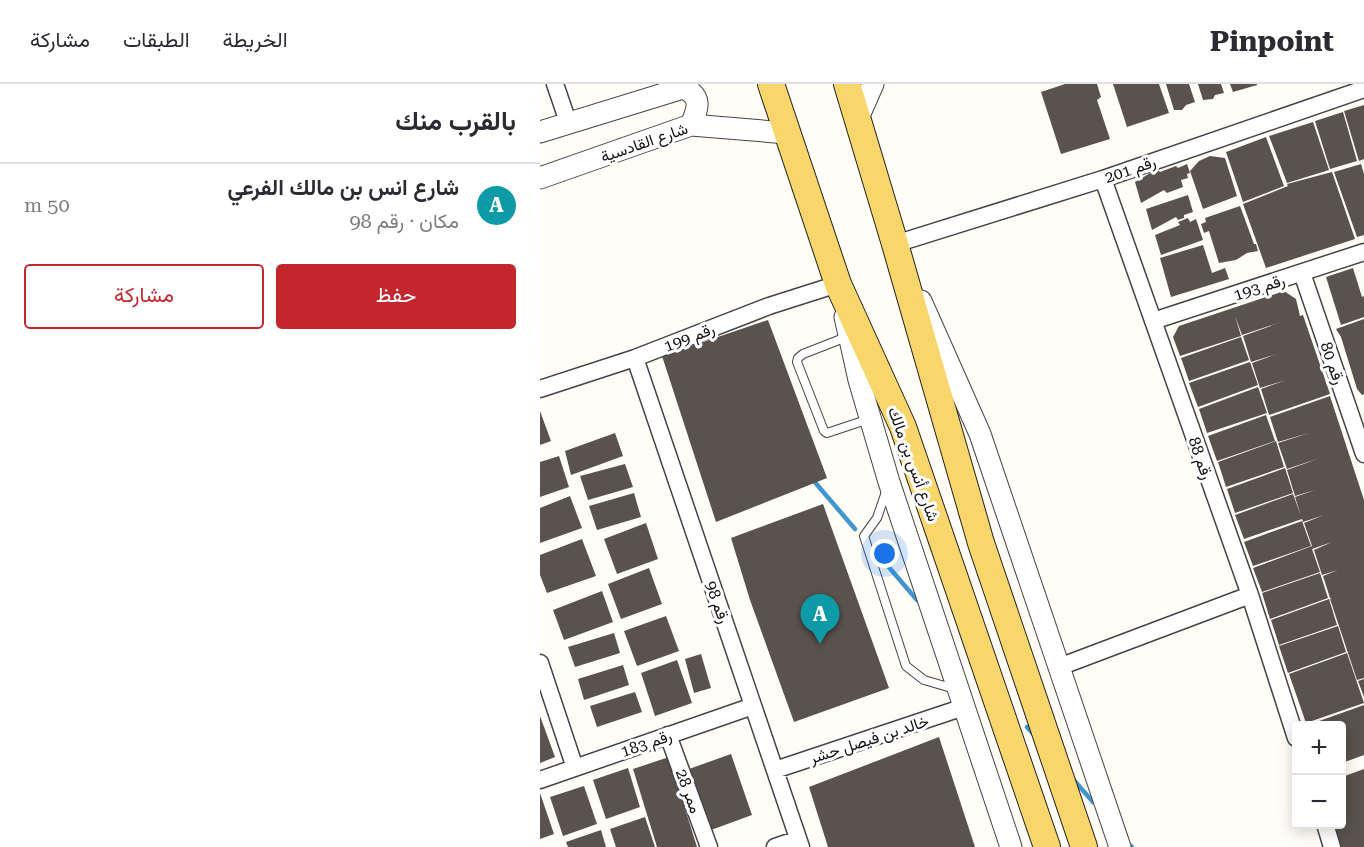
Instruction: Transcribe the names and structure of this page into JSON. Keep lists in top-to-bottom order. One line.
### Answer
{"streets":{"main road":["شارع أنس بن مالك"],"street":["شارع القادسية","رقم 201","رقم 193","رقم 199","رقم 80","رقم 88","رقم 98","خالد بن فيصل حشر","رقم 183","ممر 28"]},"crossings":[["شارع القادسية","شارع أنس بن مالك"],["رقم 201","رقم 88"],["رقم 193","رقم 80"],["رقم 193","رقم 88"],["رقم 199","شارع أنس بن مالك"],["رقم 199","رقم 98"],["رقم 98","خالد بن فيصل حشر"],["رقم 98","رقم 183"],["رقم 183","ممر 28"]],"page":{"header":"Pinpoint","nav":["الخريطة","الطبقات","مشاركة"],"heading":"بالقرب منك","list":[{"mark":"A","name":"شارع انس بن مالك الفرعي","note":"مكان · رقم 98","value":"50 m"}],"buttons":["حفظ","مشاركة"],"pins":"A","map_buttons":["+","−"]}}
